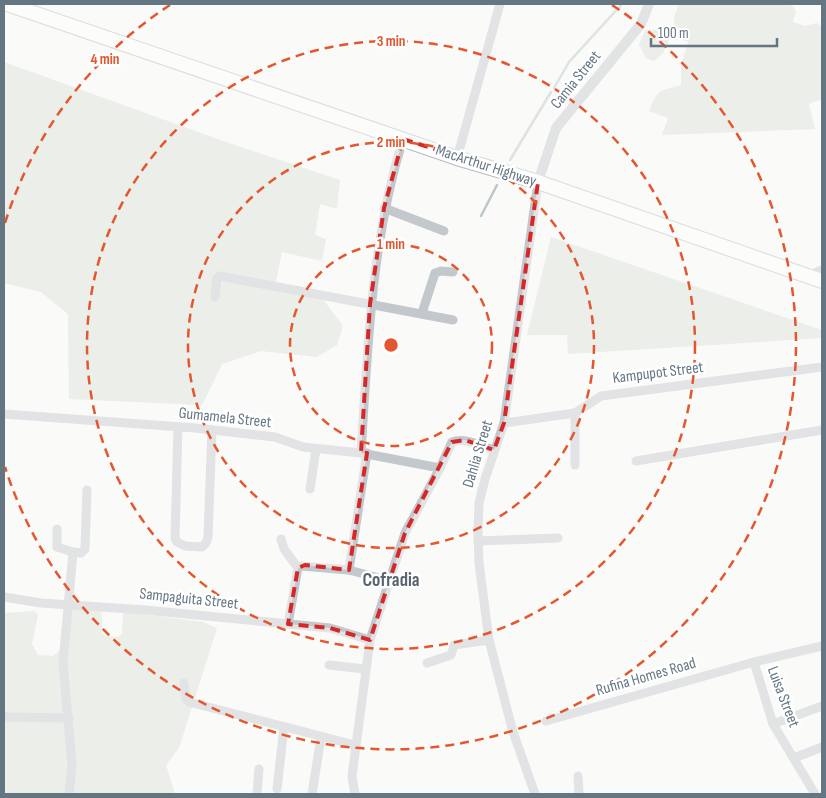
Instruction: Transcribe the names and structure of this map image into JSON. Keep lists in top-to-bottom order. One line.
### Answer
{"streets":{"highway":["MacArthur Highway"],"street":["Camia Street","Kampupot Street","Gumamela Street","Dahlia Street","Sampaguita Street","Rufina Homes Road","Luisa Street"]},"crossings":[["Camia Street","MacArthur Highway"],["Camia Street","Dahlia Street"],["MacArthur Highway","Dahlia Street"],["Kampupot Street","Dahlia Street"],["Rufina Homes Road","Luisa Street"]],"districts":["Cofradia"],"scale_bar":"100 m","rings":["3 min","4 min","2 min","1 min"]}
